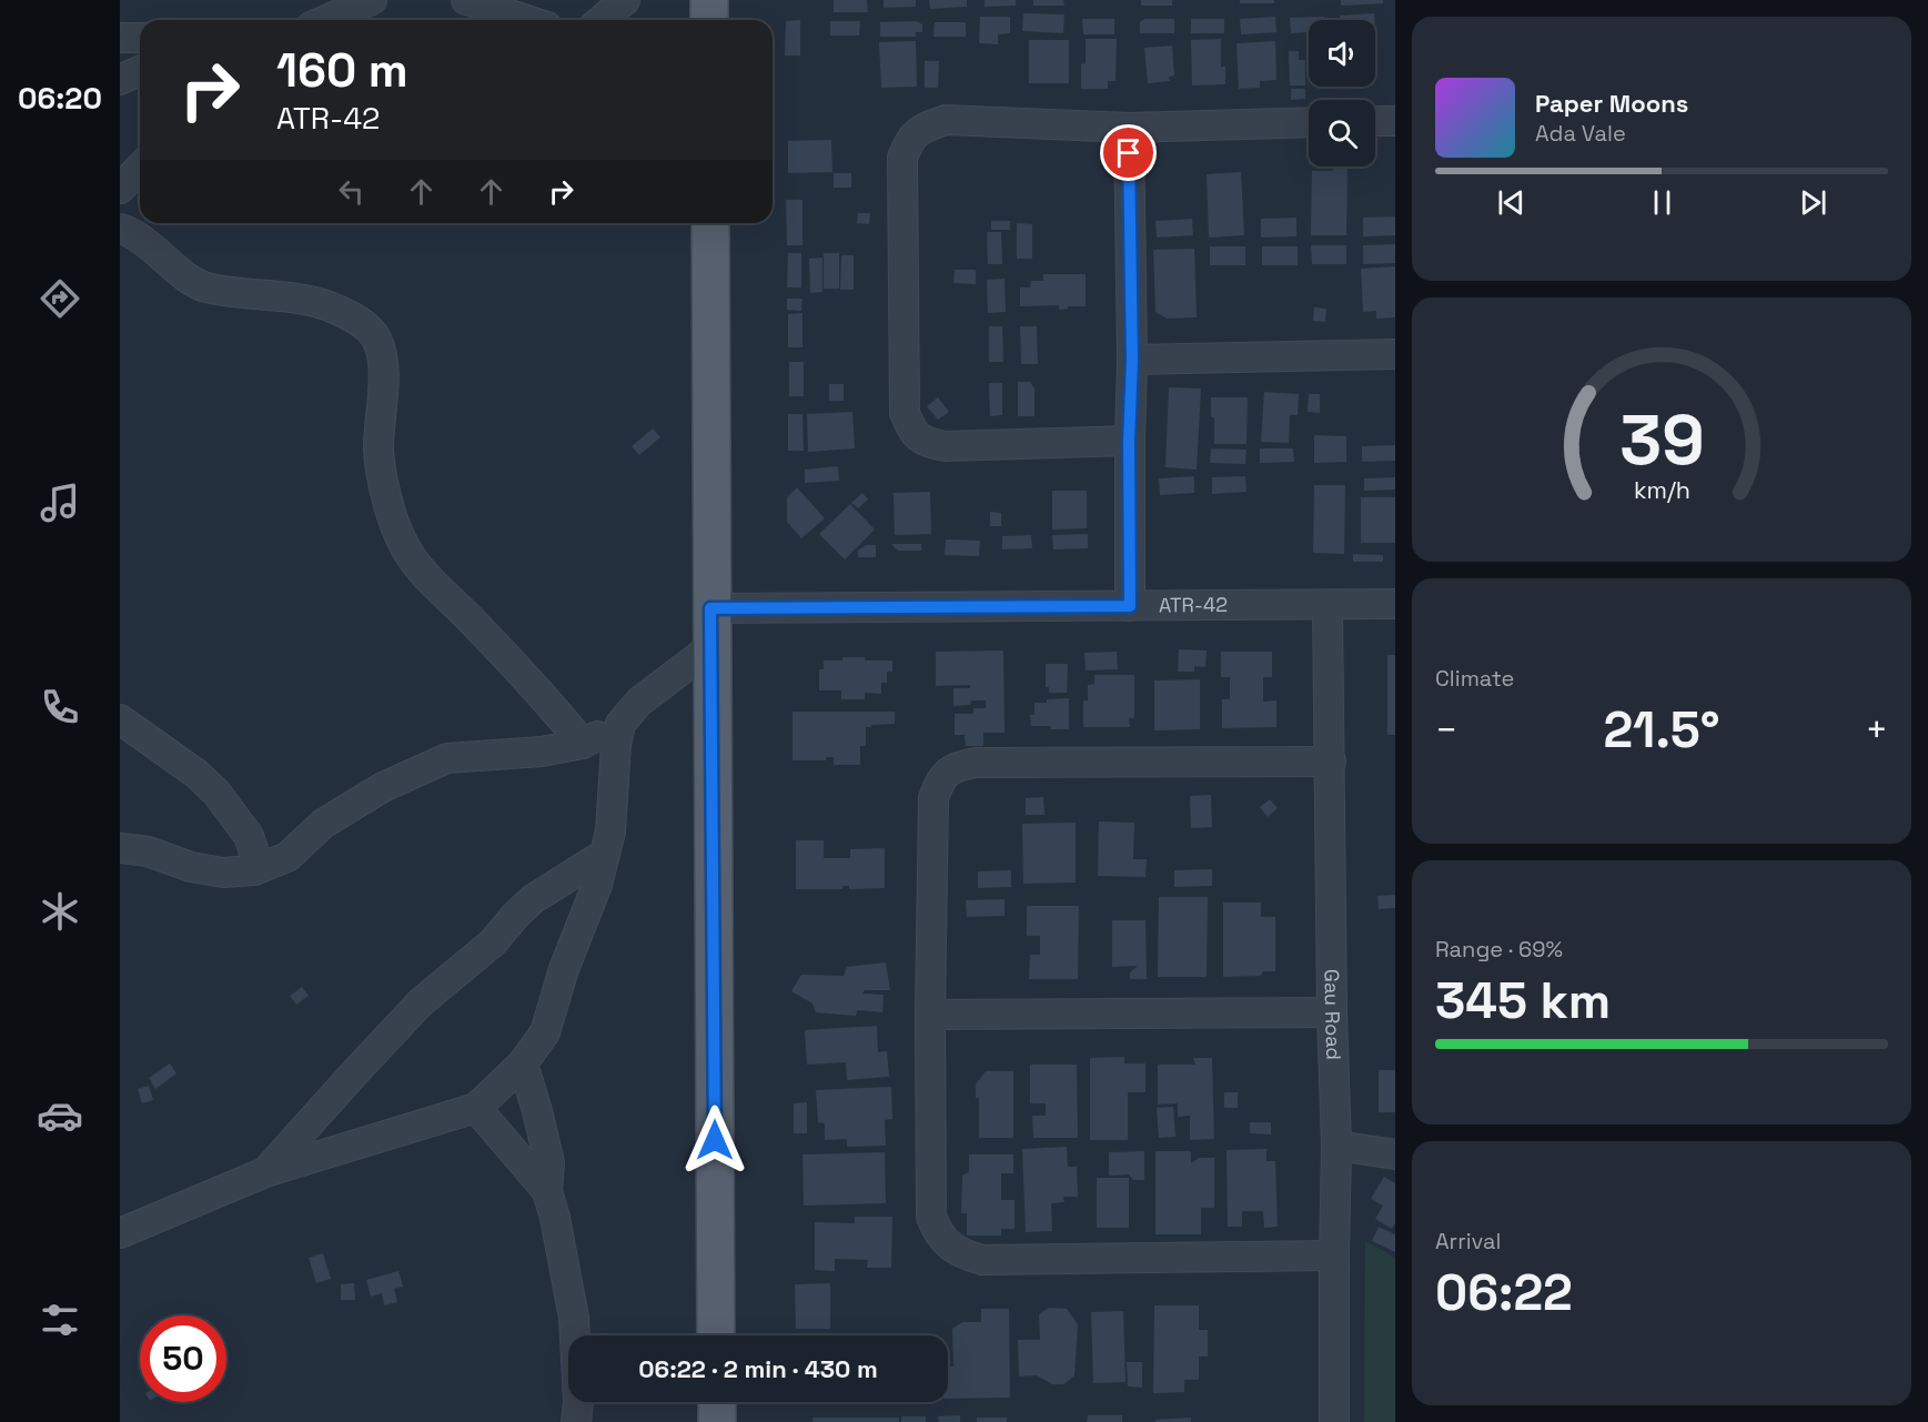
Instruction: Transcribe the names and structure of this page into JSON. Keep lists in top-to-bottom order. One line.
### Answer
{"streets":{"street":["ATR-42","Gau Road"]},"crossings":[["ATR-42","Gau Road"]],"page":{"tabs":"06:20","turn":["160 m","ATR-42"],"song":["Paper Moons","Ada Vale"],"tile":["Climate",["Range · 69%","345 km"],["Arrival","06:22"]],"heat":["−","21.5°","+"],"limit":"50","trip":"06:22 · 2 min · 430 m","gauge":["39","km/h"]}}
